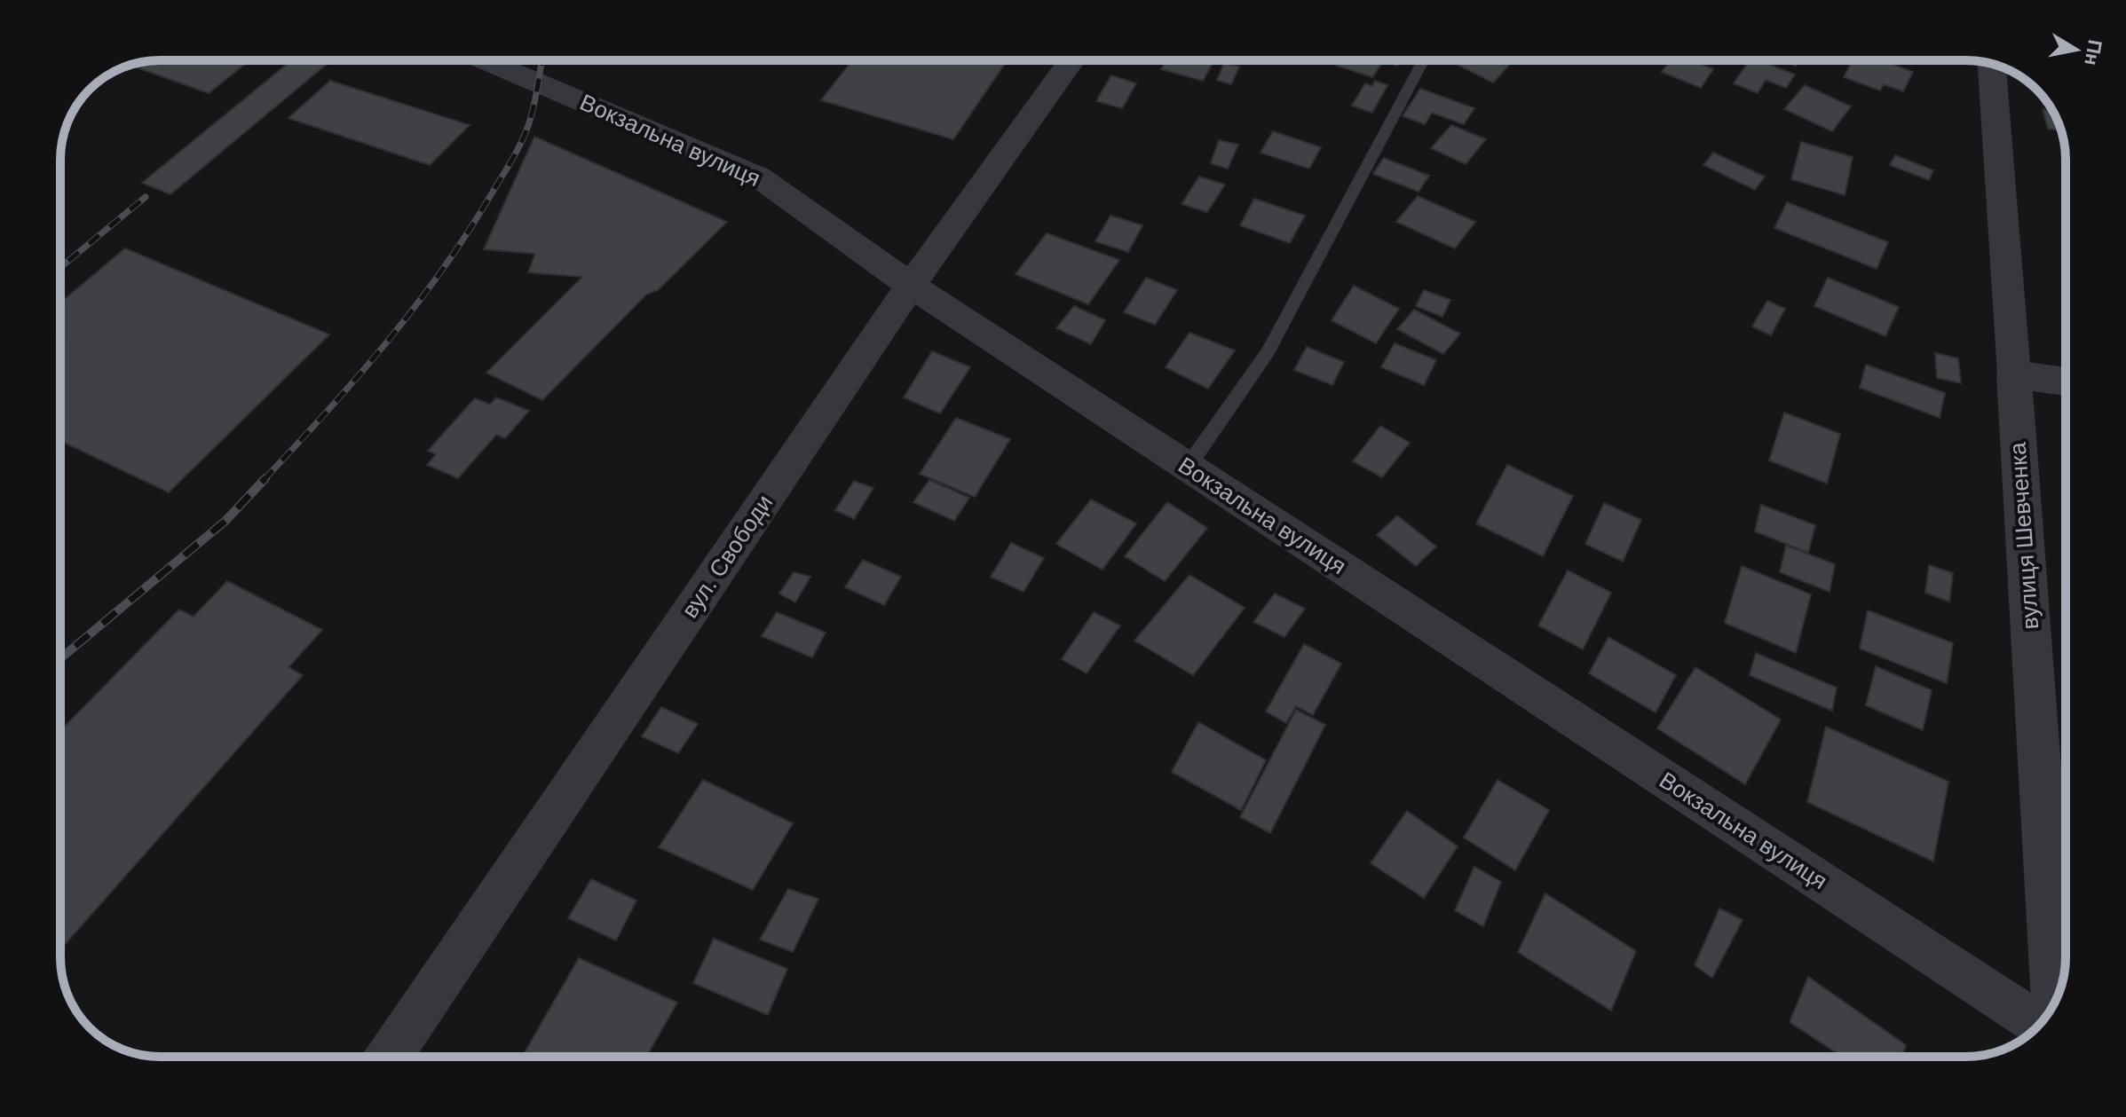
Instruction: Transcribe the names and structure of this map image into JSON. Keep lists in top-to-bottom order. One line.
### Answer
{"streets":{"street":["Вокзальна вулиця","вулиця Шевченка","вул. Свободи"]},"crossings":[["Вокзальна вулиця","вул. Свободи"]],"north":"right"}
